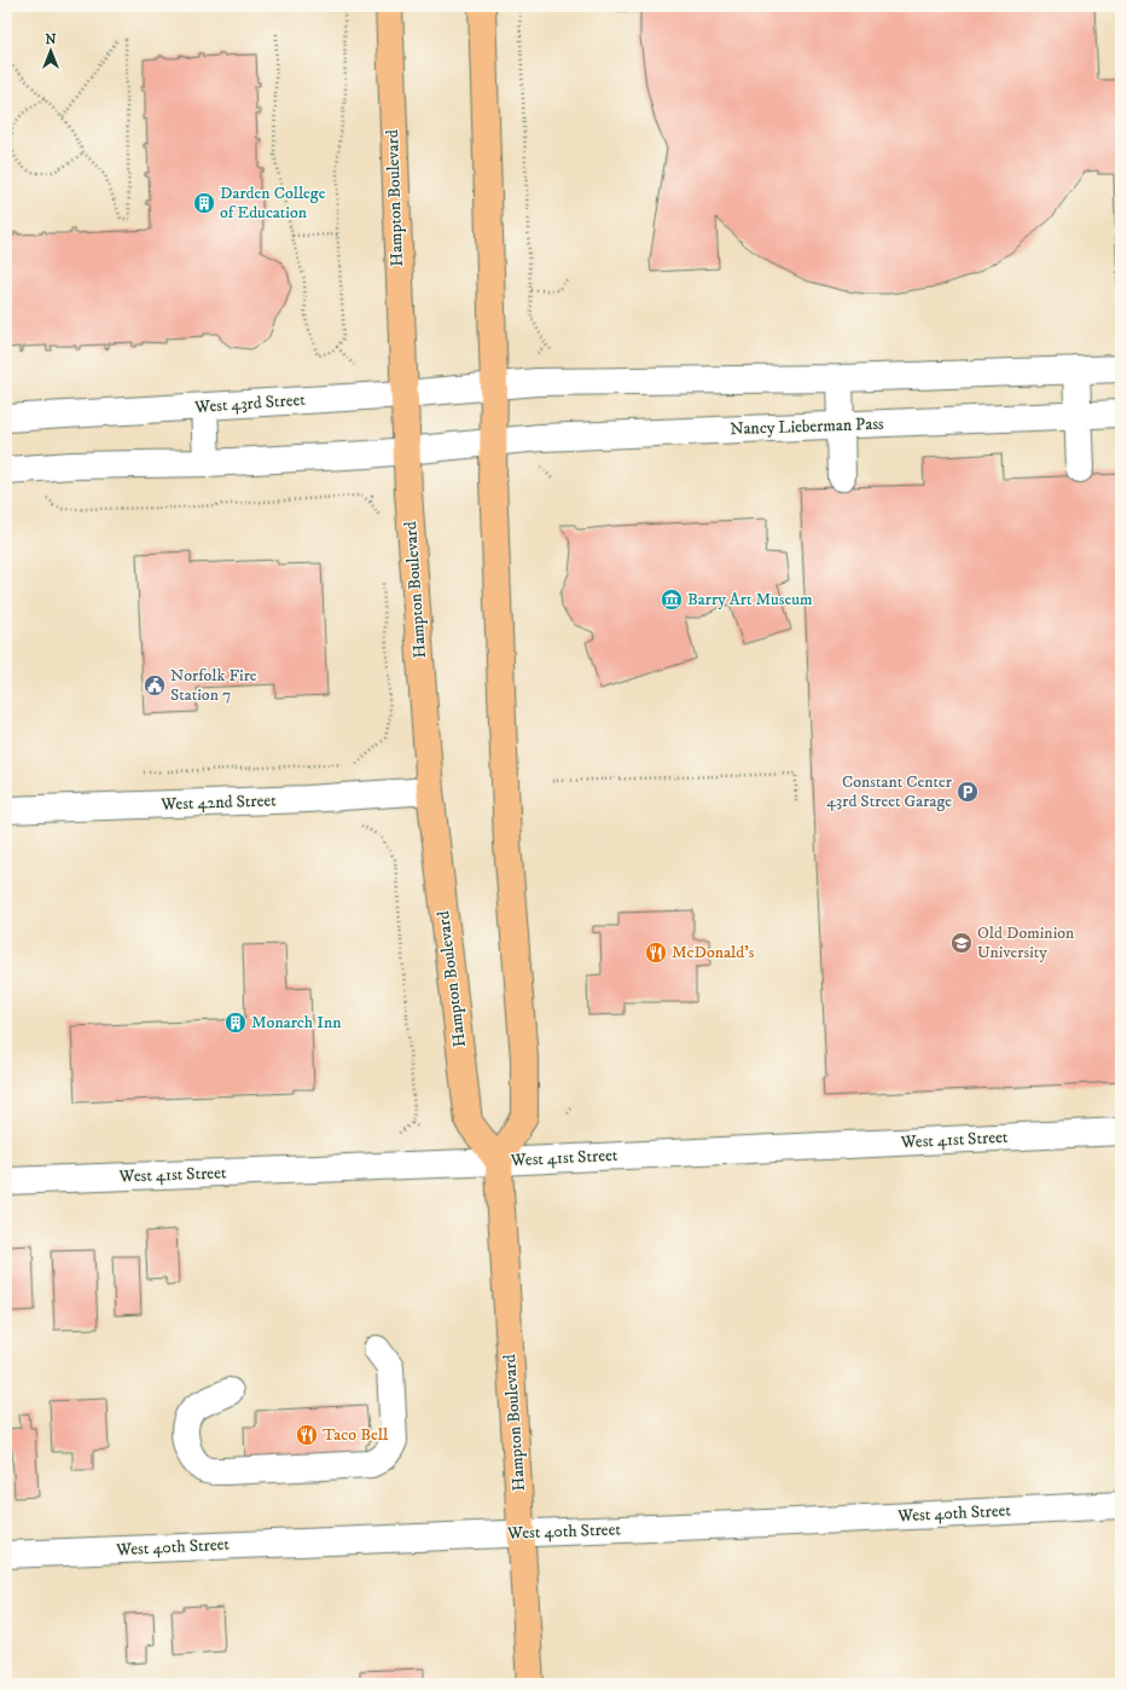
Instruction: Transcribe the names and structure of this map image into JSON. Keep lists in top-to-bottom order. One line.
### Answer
{"streets":{"main road":["Hampton Boulevard"],"street":["West 43rd Street","Nancy Lieberman Pass","West 42nd Street","West 41st Street","West 40th Street"]},"crossings":[["Hampton Boulevard","West 43rd Street"],["Hampton Boulevard","West 42nd Street"],["Hampton Boulevard","West 41st Street"],["Hampton Boulevard","West 40th Street"]],"places":{"building":["Darden College of Education","Monarch Inn"],"museum":["Barry Art Museum"],"public building":["Norfolk Fire Station 7"],"parking":["Constant Center 43rd Street Garage"],"school or university":["Old Dominion University"],"restaurant":["McDonald's","Taco Bell"]},"north":"top"}
